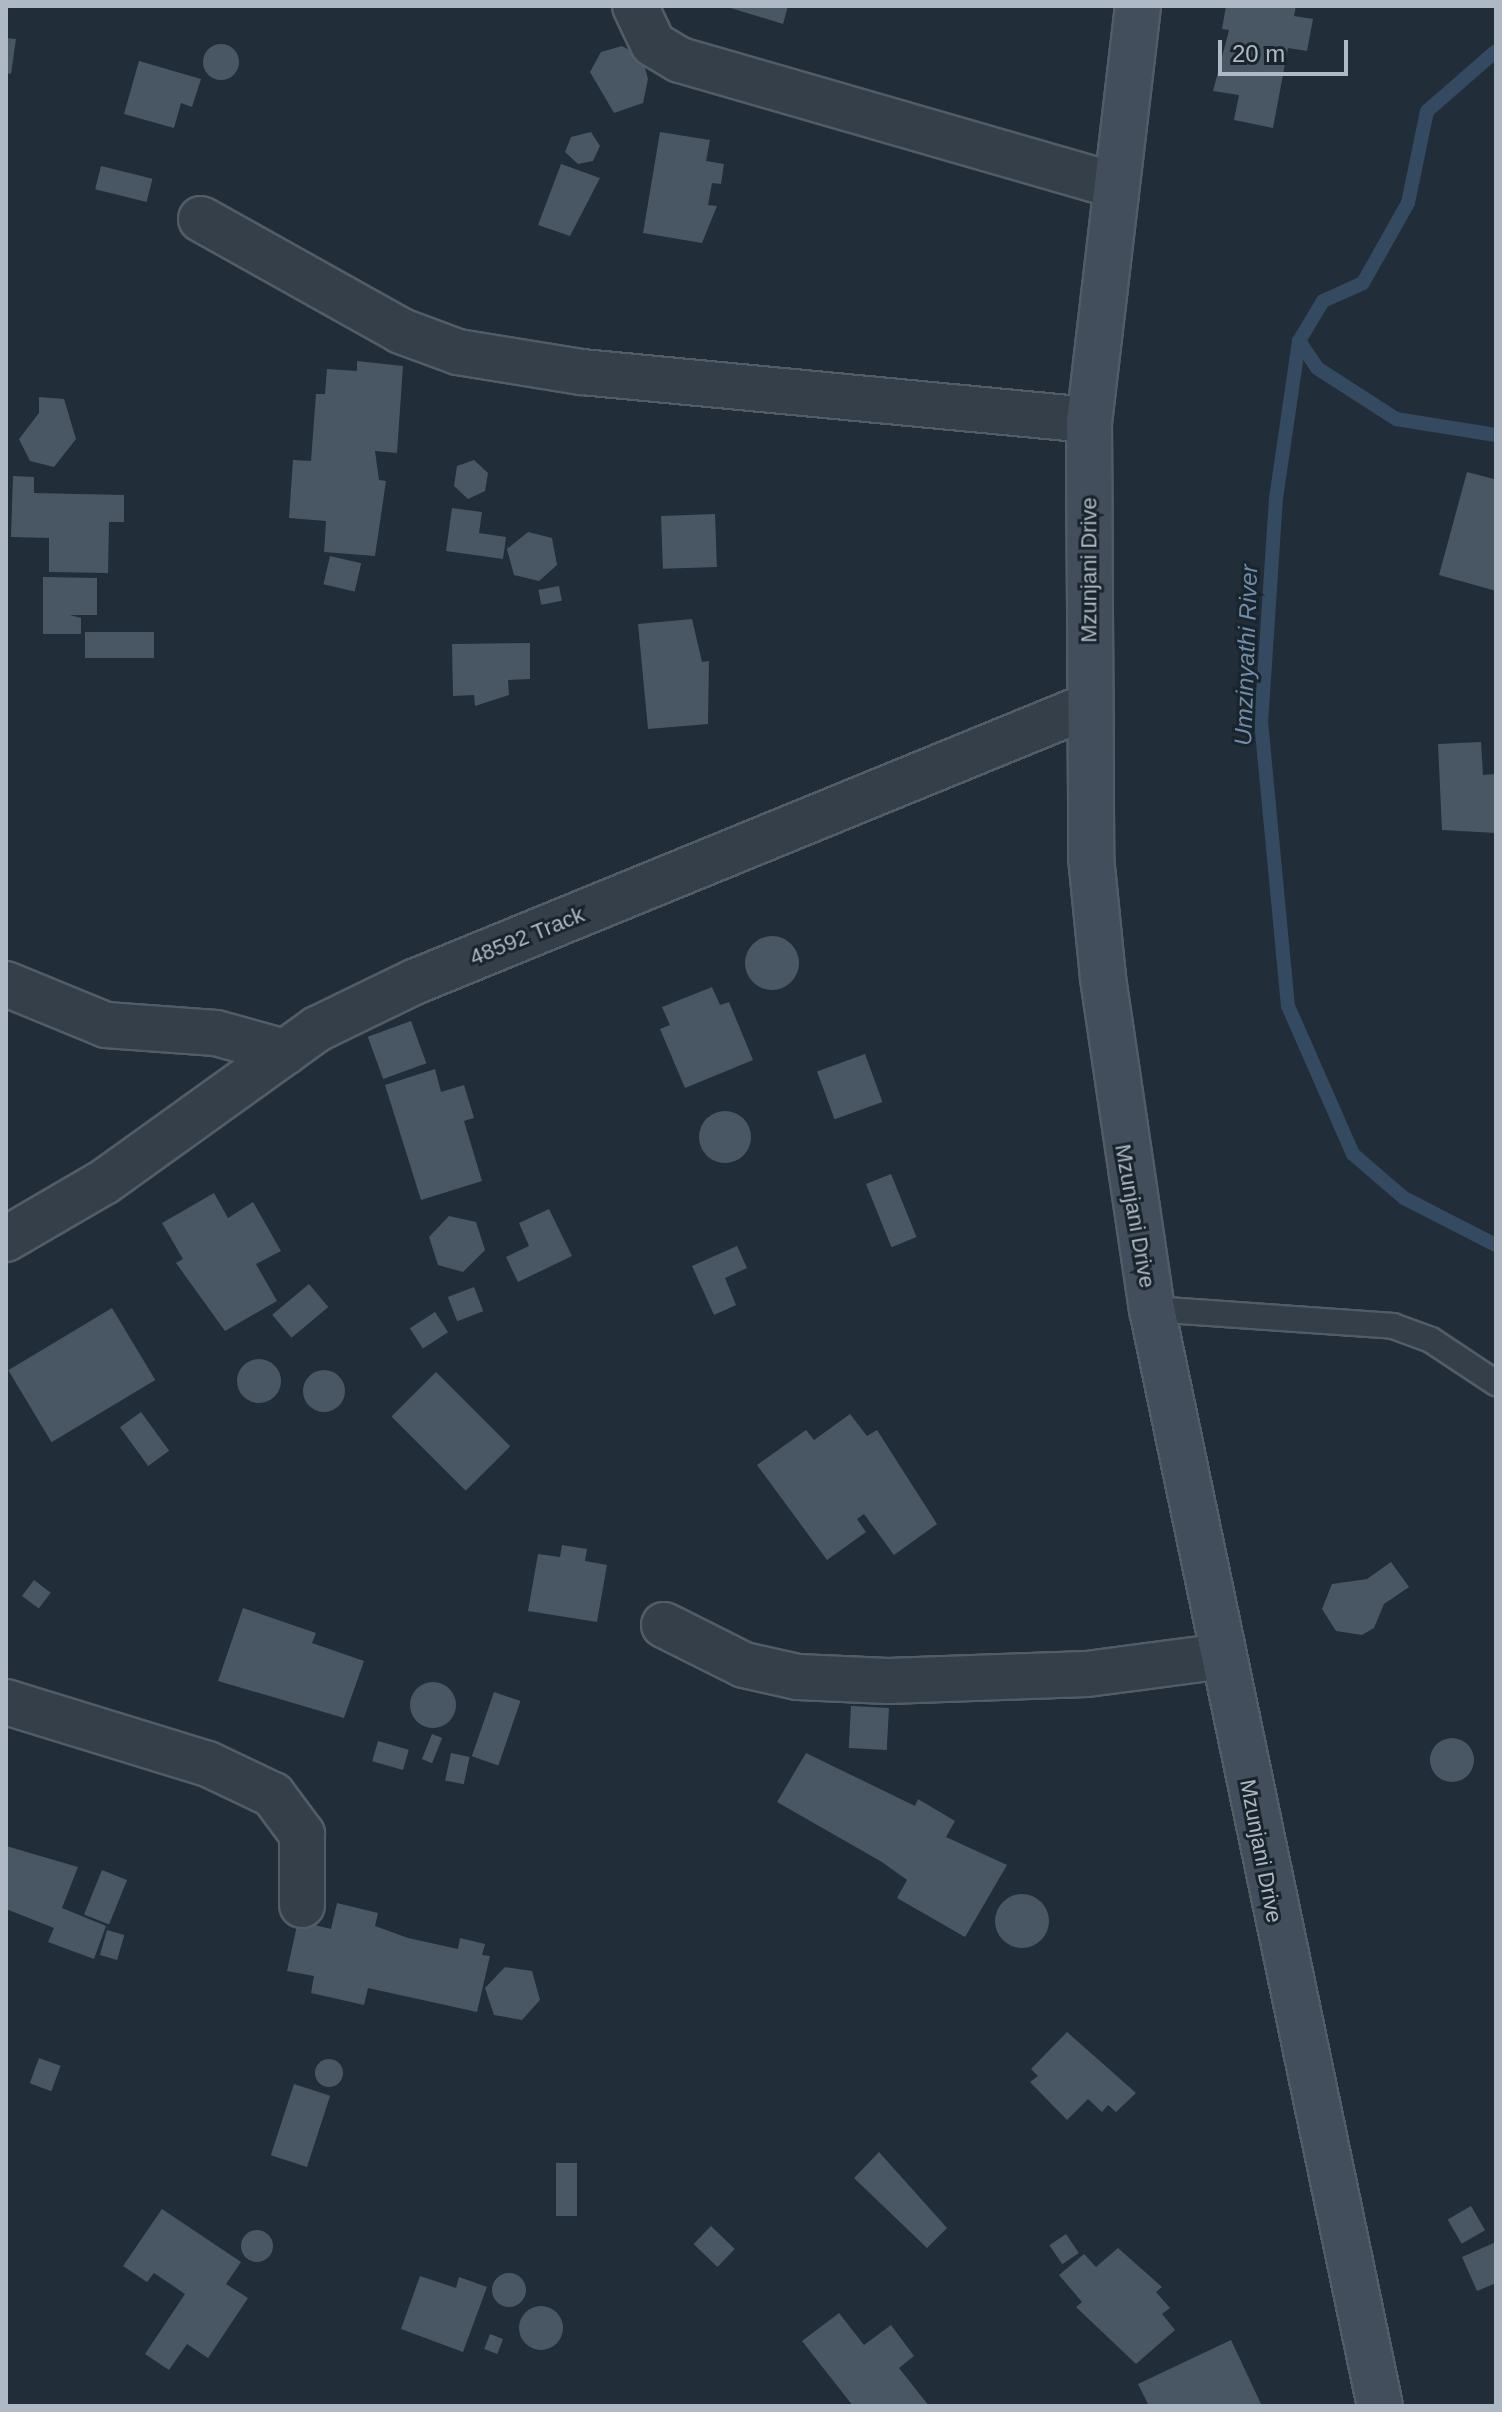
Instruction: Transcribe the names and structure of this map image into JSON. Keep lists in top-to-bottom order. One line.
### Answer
{"streets":{"main road":["Mzunjani Drive"],"street":["48592 Track"]},"crossings":[["Mzunjani Drive","48592 Track"]],"water":["Umzinyathi River"],"scale_bar":"20 m"}
